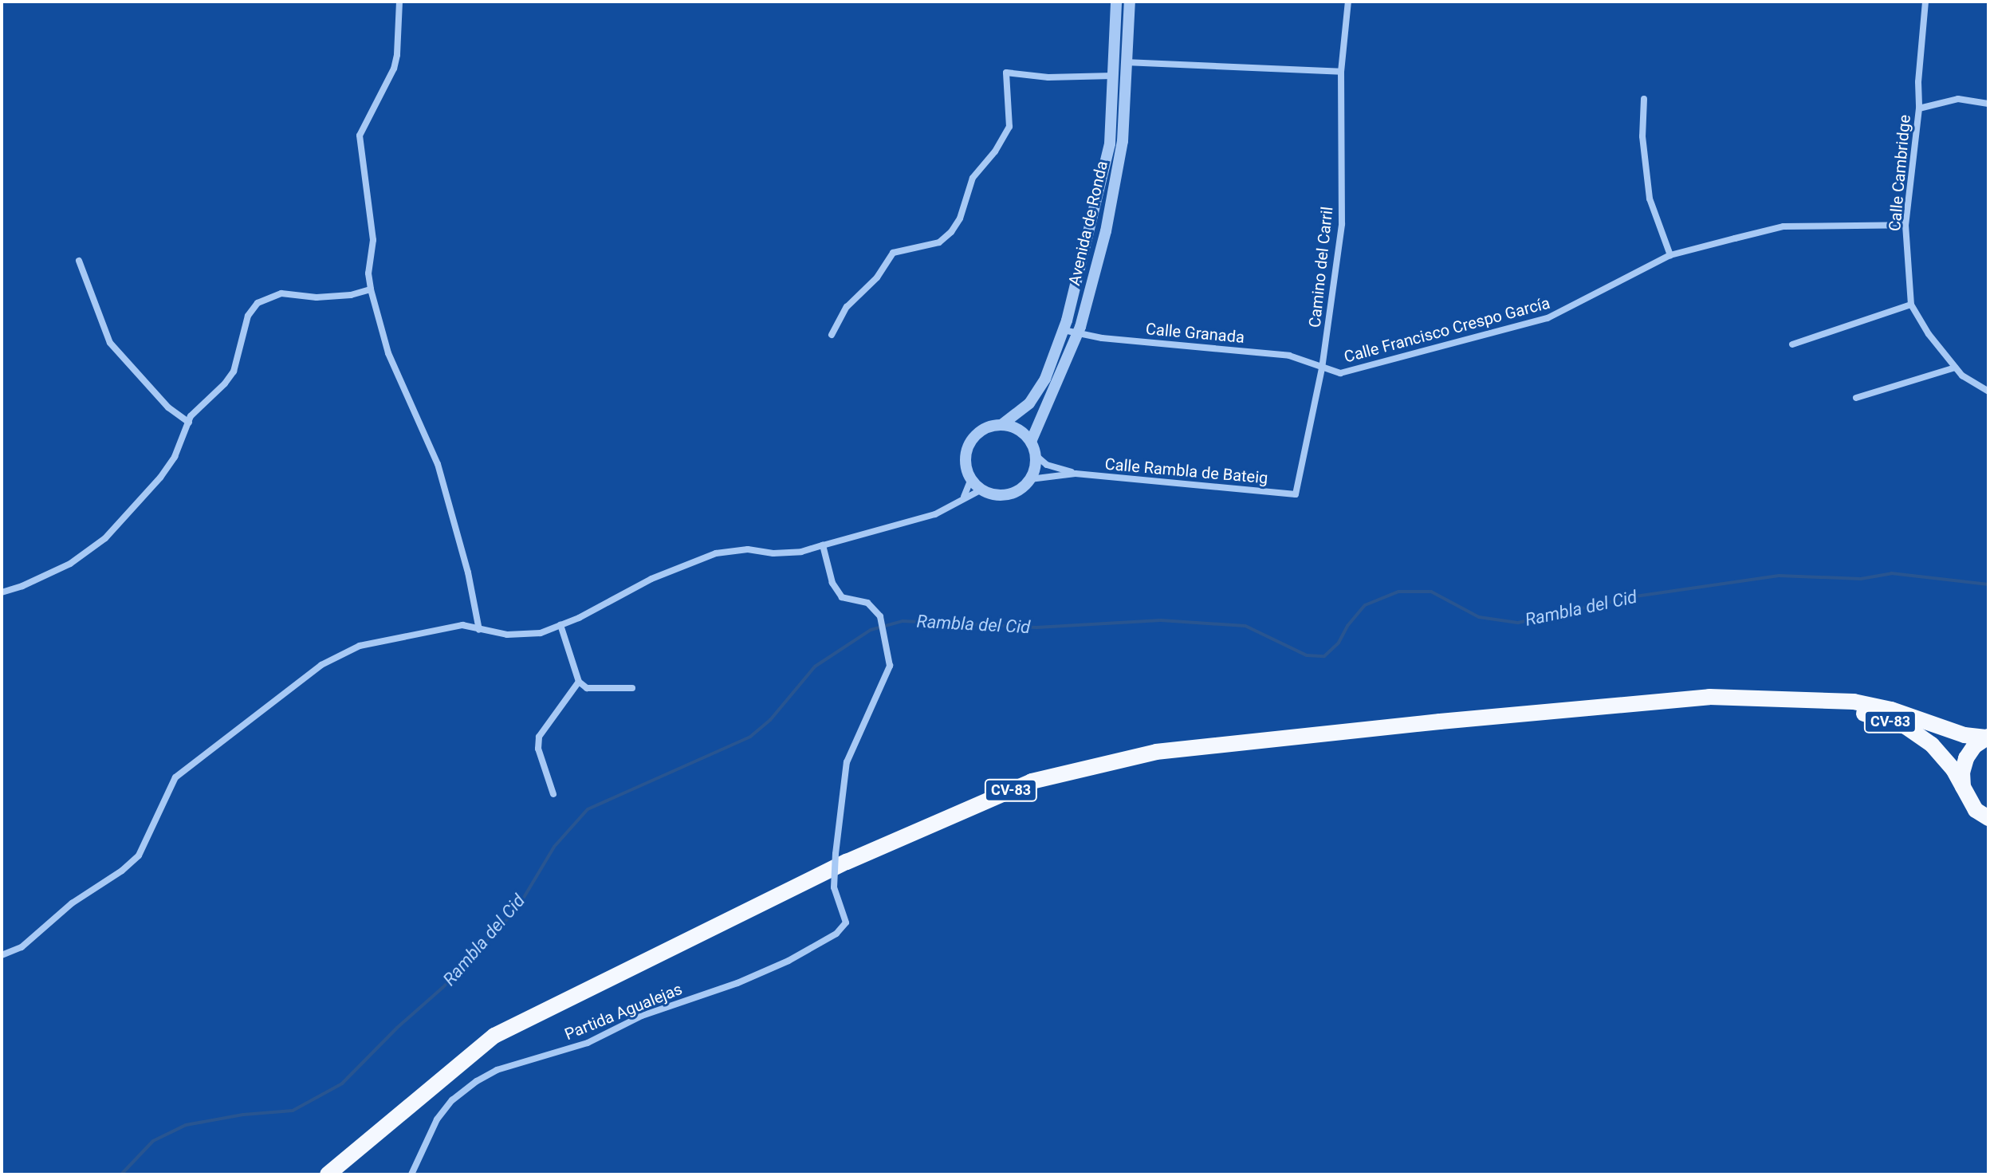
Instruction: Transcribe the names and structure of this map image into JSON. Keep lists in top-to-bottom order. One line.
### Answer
{"streets":{"main road":["CV-83"],"street":["Calle Cambridge","Avenida de Ronda","Camino del Carril","Calle Francisco Crespo García","Calle Granada","Calle Rambla de Bateig","Partida Agualejas"]},"crossings":[["Calle Cambridge","Calle Francisco Crespo García"],["Avenida de Ronda","Calle Granada"],["Avenida de Ronda","Calle Rambla de Bateig"],["Camino del Carril","Calle Francisco Crespo García"],["Camino del Carril","Calle Granada"],["Camino del Carril","Calle Rambla de Bateig"],["Calle Francisco Crespo García","Calle Granada"]],"water":["Rambla del Cid"]}
